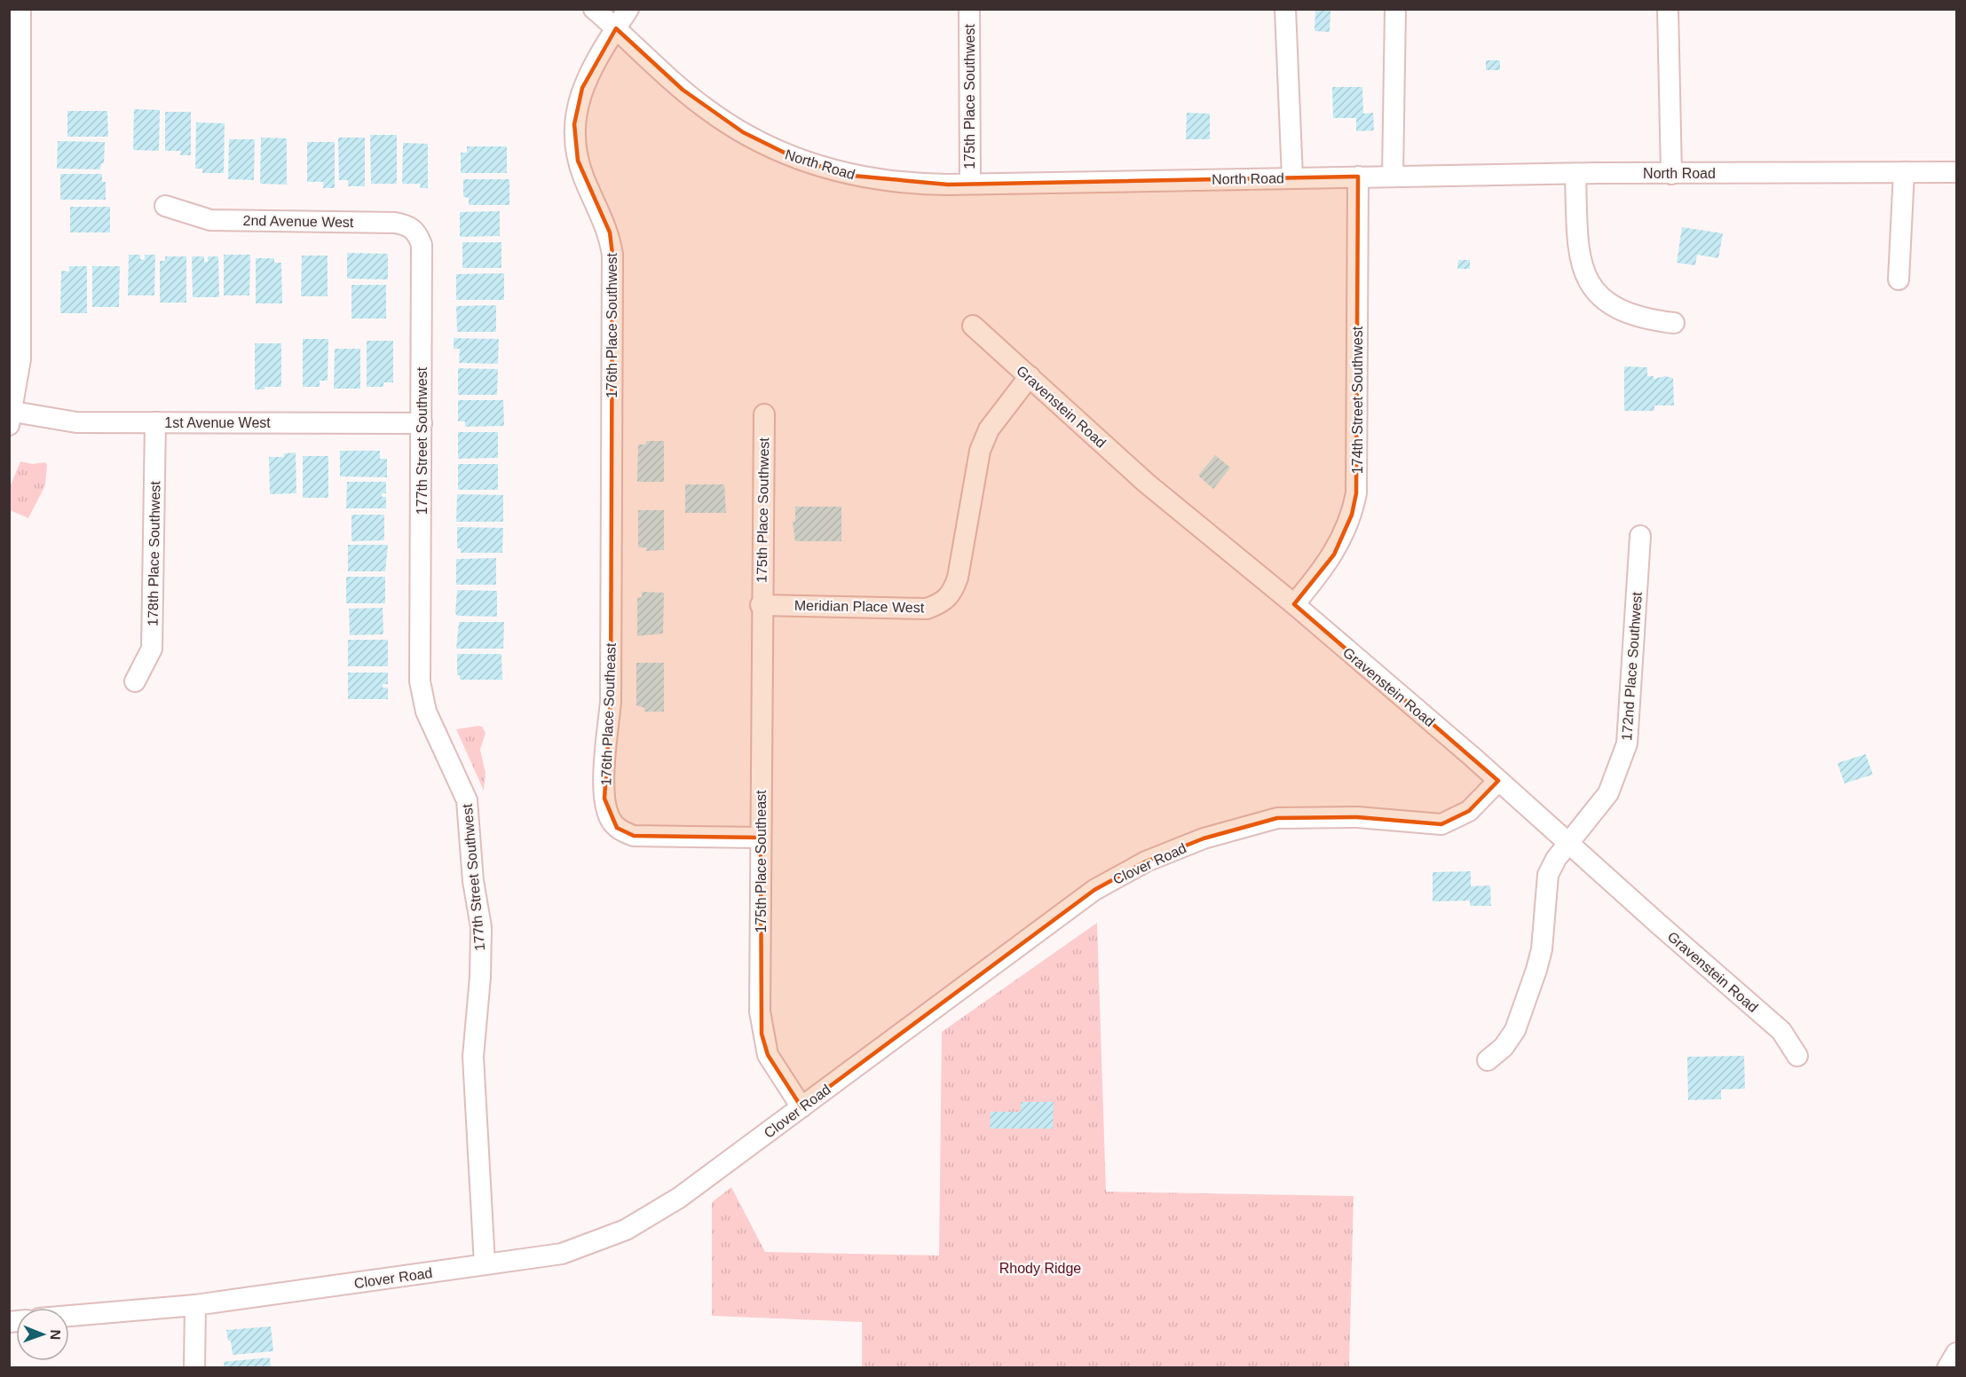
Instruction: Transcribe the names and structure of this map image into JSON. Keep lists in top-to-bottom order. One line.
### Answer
{"streets":{"street":["175th Place Southwest","North Road","2nd Avenue West","176th Place Southwest","174th Street Southwest","Gravenstein Road","1st Avenue West","177th Street Southwest","178th Place Southwest","Meridian Place West","172nd Place Southwest","176th Place Southeast","175th Place Southeast","Clover Road"]},"crossings":[["175th Place Southwest","North Road"],["175th Place Southwest","Meridian Place West"],["175th Place Southwest","175th Place Southeast"],["North Road","176th Place Southwest"],["North Road","174th Street Southwest"],["2nd Avenue West","177th Street Southwest"],["176th Place Southwest","176th Place Southeast"],["174th Street Southwest","Gravenstein Road"],["Gravenstein Road","Meridian Place West"],["Gravenstein Road","172nd Place Southwest"],["Gravenstein Road","Clover Road"],["1st Avenue West","177th Street Southwest"],["1st Avenue West","178th Place Southwest"],["177th Street Southwest","Clover Road"],["Meridian Place West","175th Place Southeast"],["176th Place Southeast","175th Place Southeast"],["175th Place Southeast","Clover Road"]],"parks":["Rhody Ridge"],"north":"right"}
